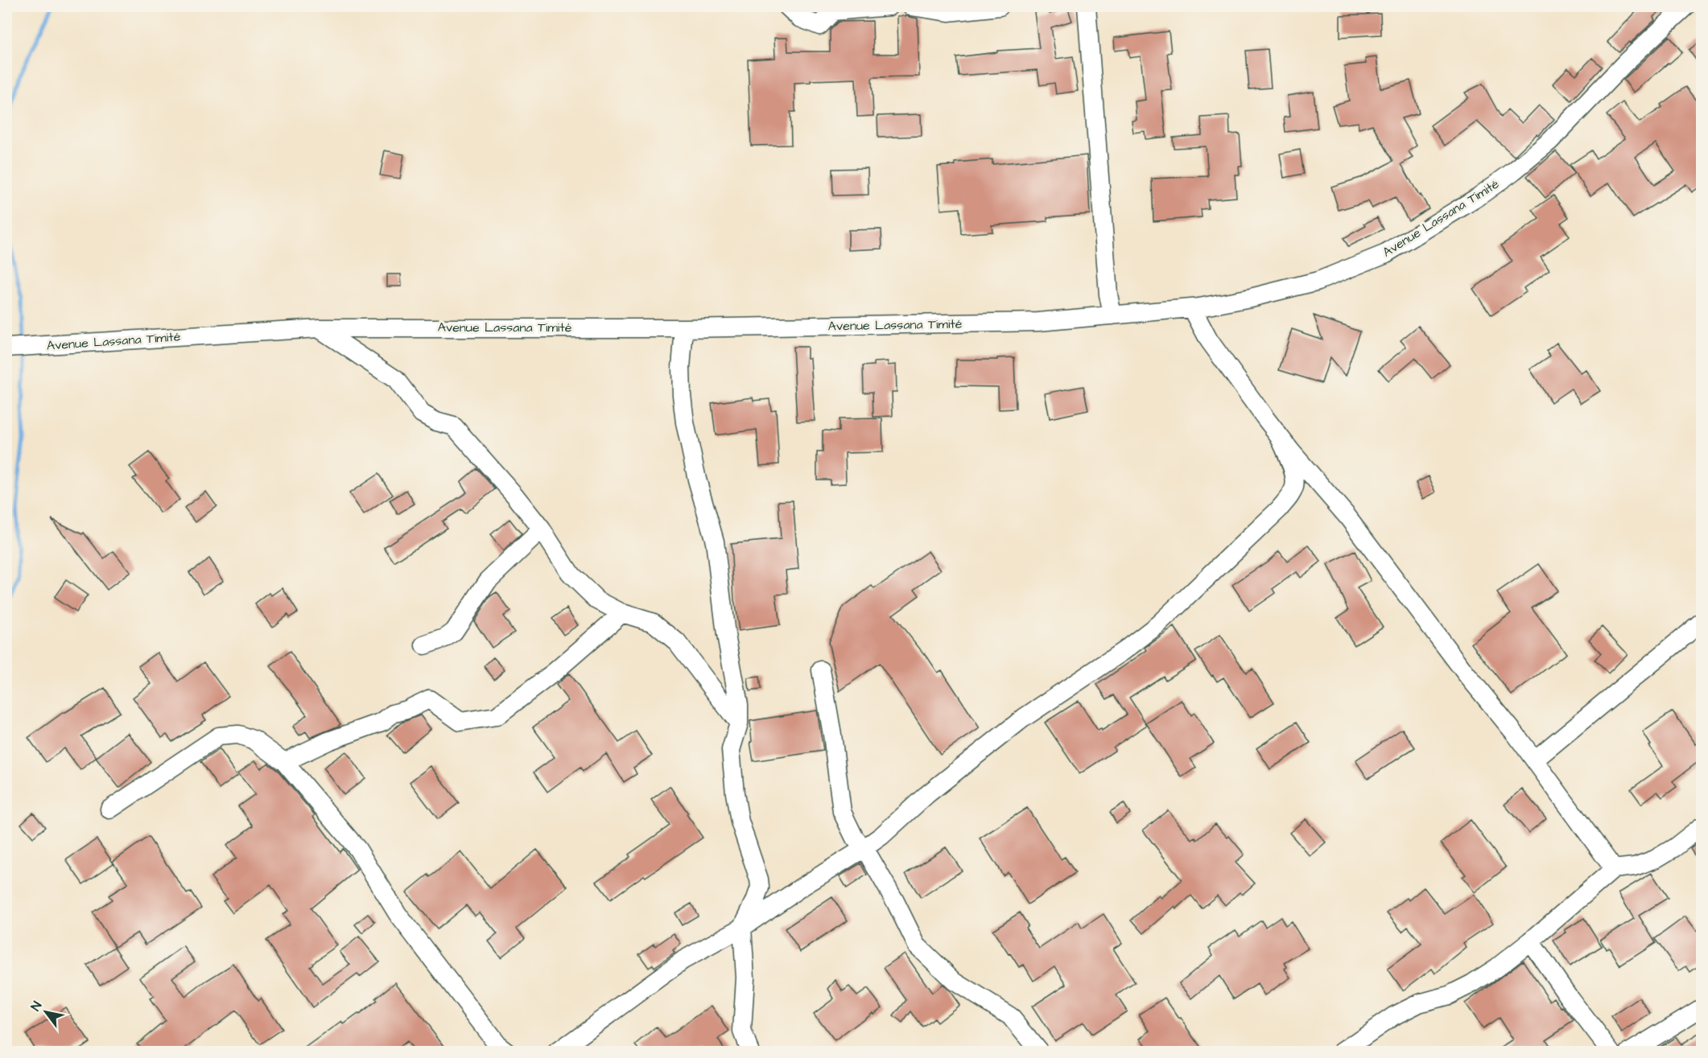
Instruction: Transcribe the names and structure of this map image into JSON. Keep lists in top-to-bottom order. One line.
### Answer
{"streets":{"street":["Avenue Lassana Timité"]},"north":"top left"}
